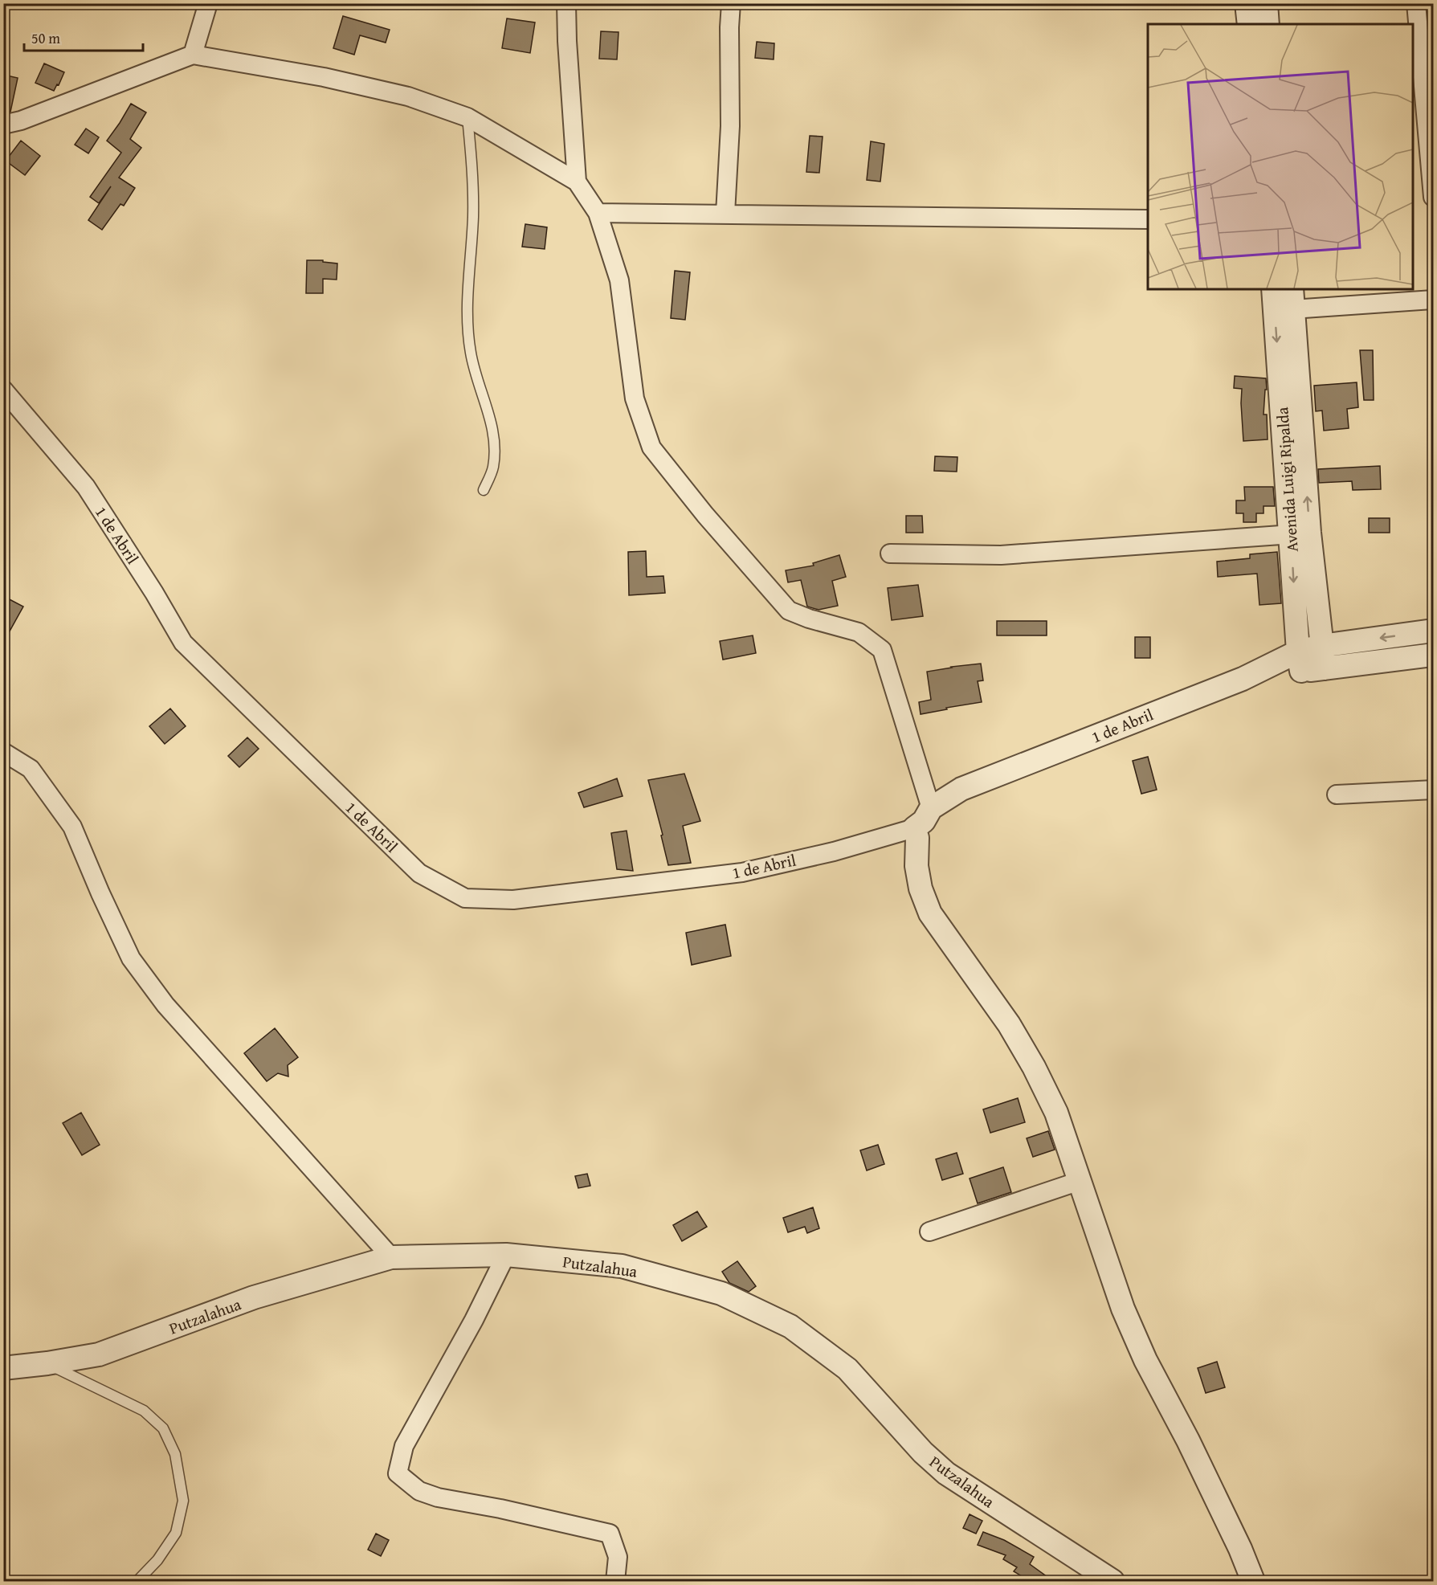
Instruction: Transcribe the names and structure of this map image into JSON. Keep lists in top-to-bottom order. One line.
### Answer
{"streets":{"street":["Avenida Luigi Ripalda","1 de Abril","Putzalahua"]},"crossings":[["Avenida Luigi Ripalda","1 de Abril"]],"scale_bar":"50 m"}
